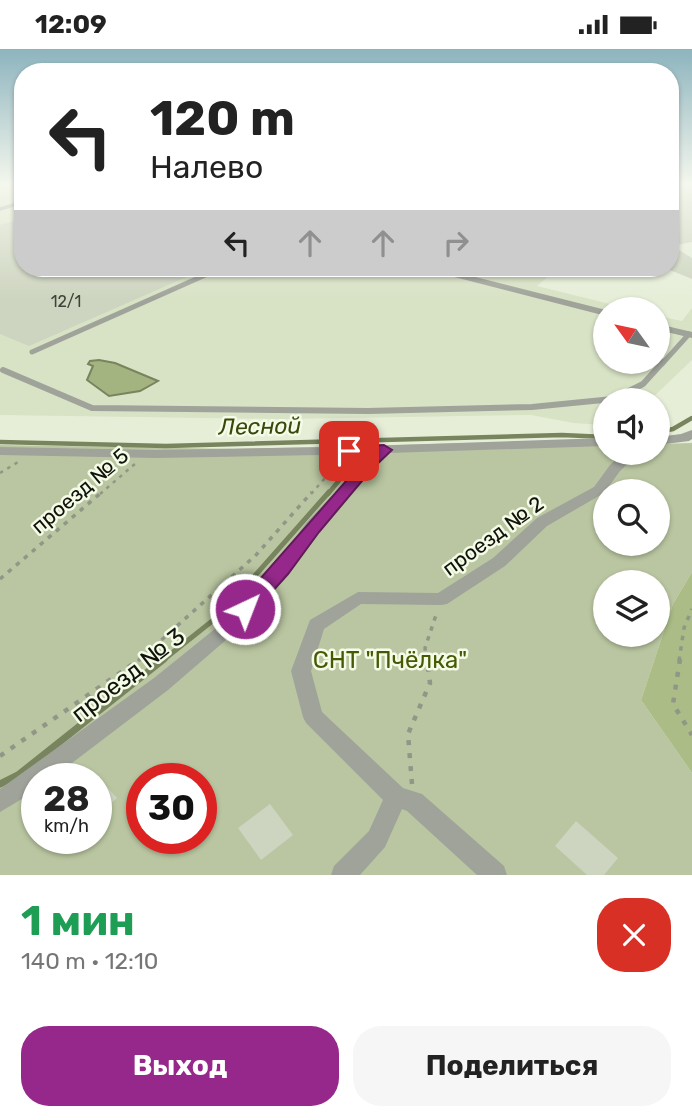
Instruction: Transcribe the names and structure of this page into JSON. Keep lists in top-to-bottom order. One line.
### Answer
{"streets":{"street":["проезд № 2","проезд № 3"],"path":["проезд № 5"]},"water":["Лесной"],"parks":["СНТ \"Пчёлка\""],"house_numbers":["12/1"],"north":"top left","page":{"status":"12:09","turn":["120 m","Налево"],"speed":"28 km/h","limit":"30","heading":["1 мин","140 m · 12:10"],"buttons":["Выход","Поделиться"]}}
